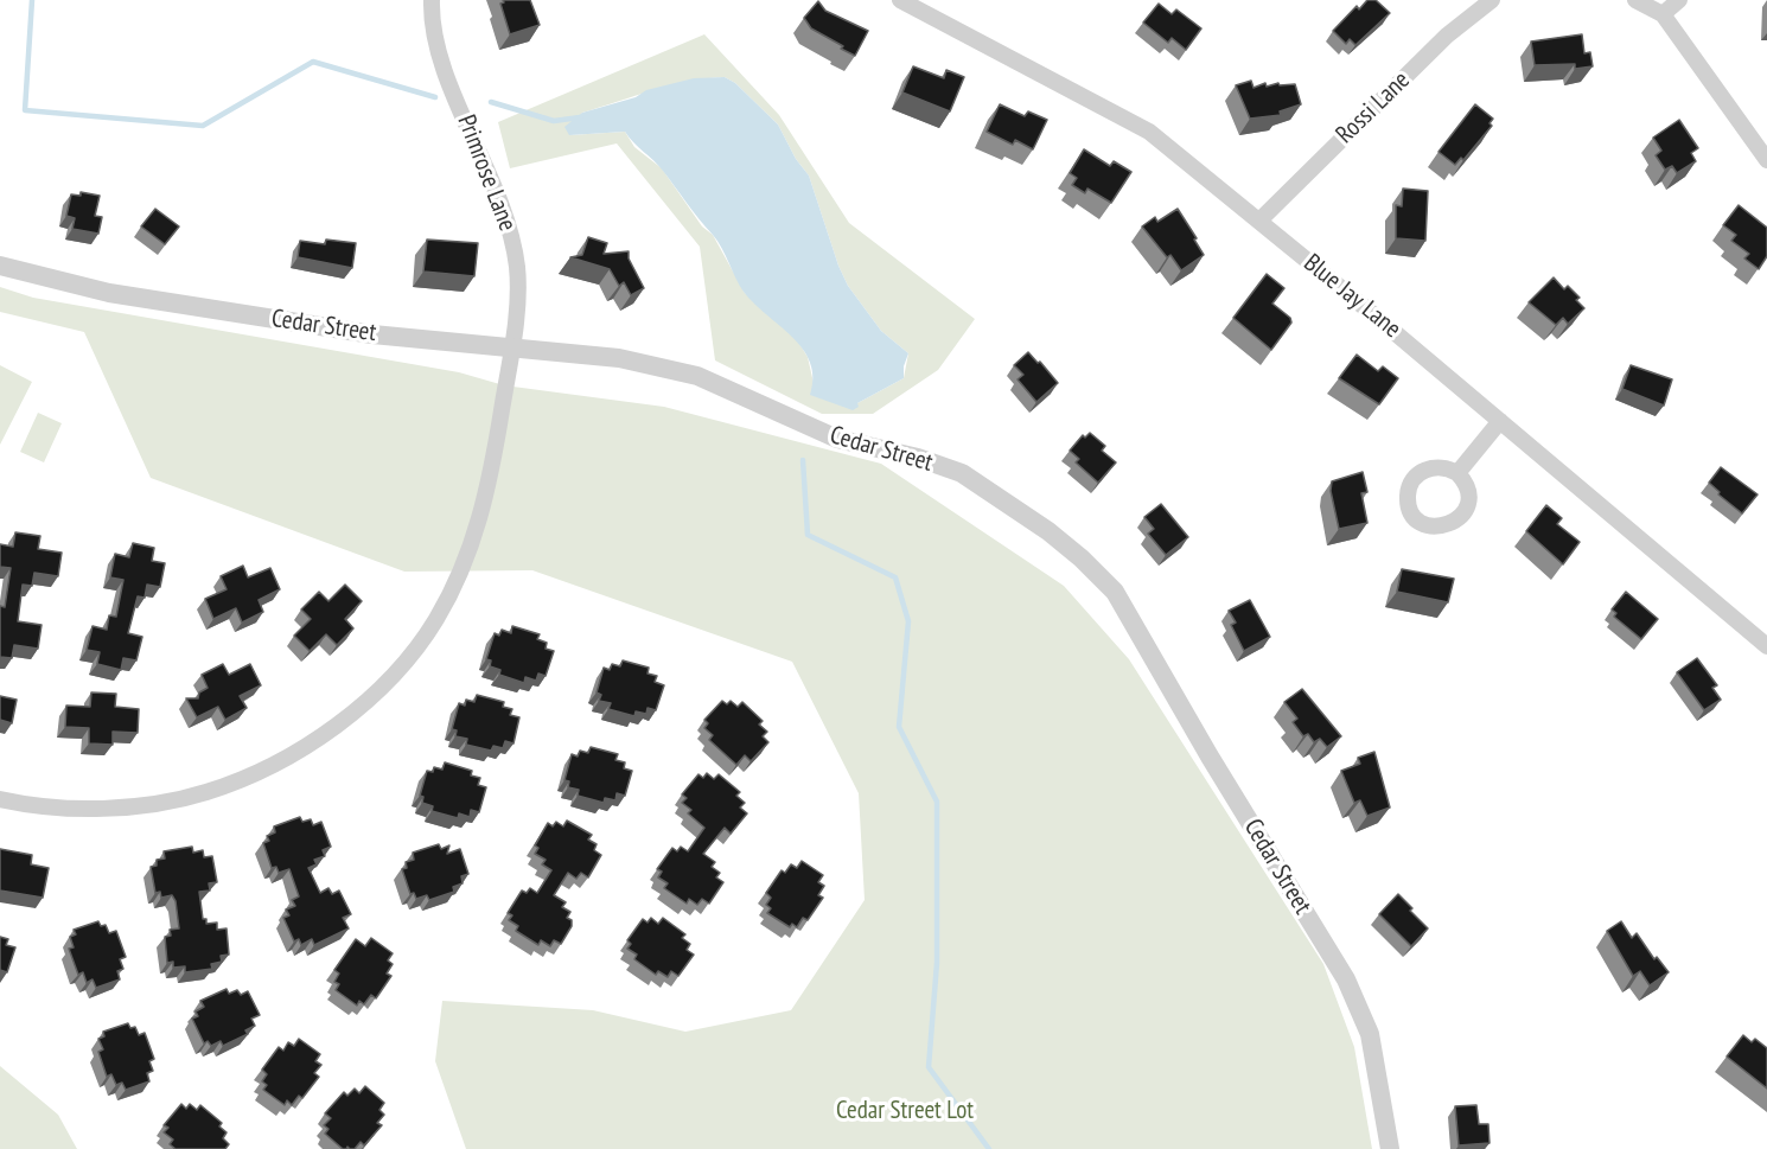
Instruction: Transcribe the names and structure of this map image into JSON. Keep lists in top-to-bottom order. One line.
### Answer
{"streets":{"street":["Rossi Lane","Primrose Lane","Blue Jay Lane","Cedar Street"]},"crossings":[["Rossi Lane","Blue Jay Lane"],["Primrose Lane","Cedar Street"]],"parks":["Cedar Street Lot"]}
